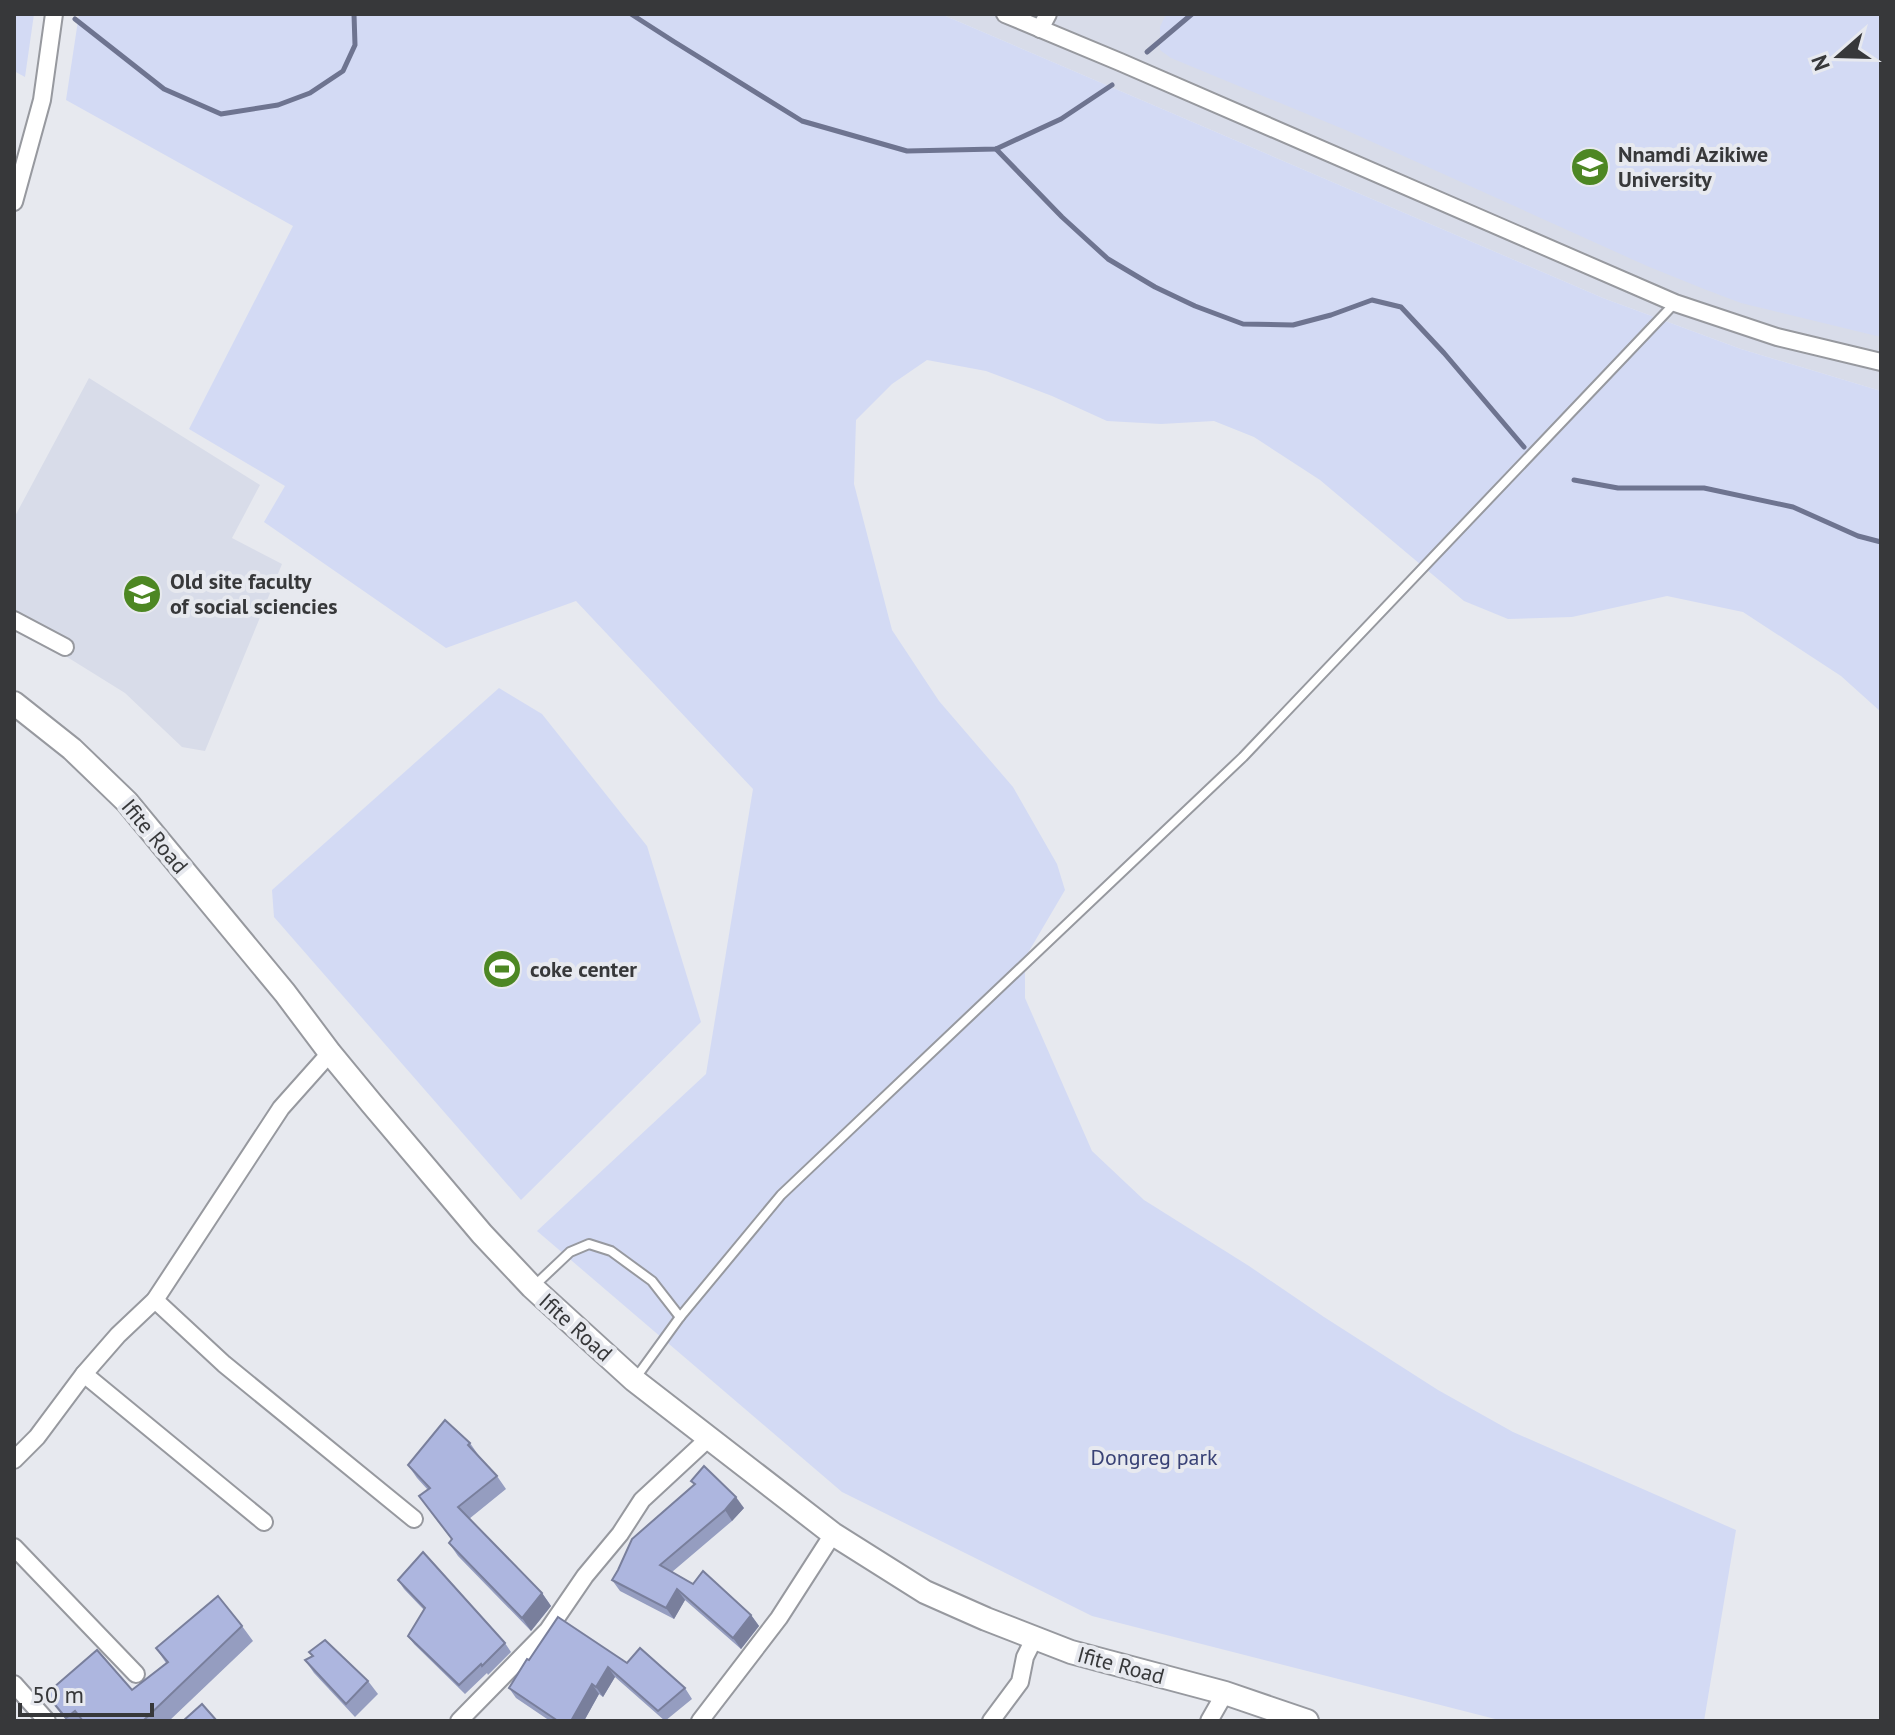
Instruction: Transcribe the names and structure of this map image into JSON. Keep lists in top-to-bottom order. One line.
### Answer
{"streets":{"street":["Ifite Road"]},"parks":["Dongreg park"],"places":{"school or university":["Nnamdi Azikiwe University","Old site faculty of social sciencies"],"sports":["coke center"]},"scale_bar":"50 m","north":"left"}
